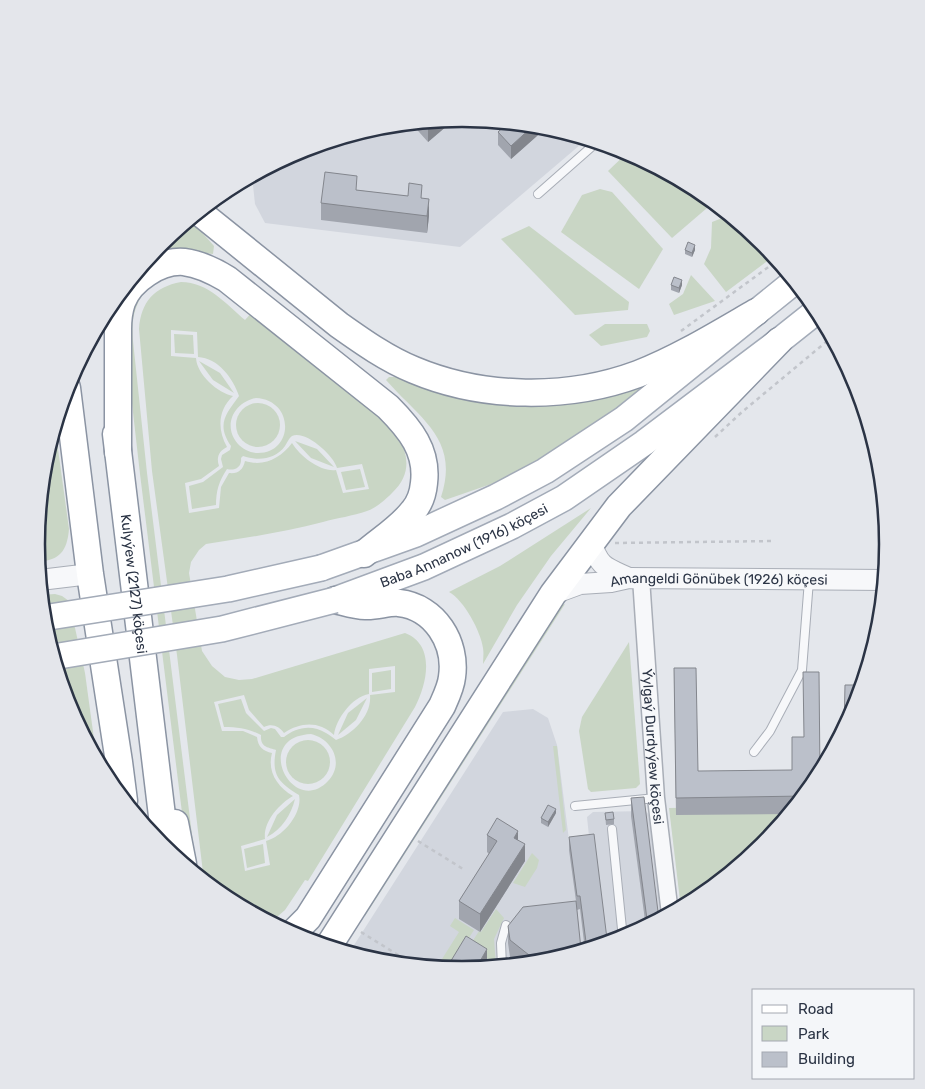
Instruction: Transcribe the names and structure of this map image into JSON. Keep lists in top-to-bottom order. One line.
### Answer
{"streets":{"highway":["Kulyýew (2127) köçesi"],"main road":["Baba Annanow (1916) köçesi"],"street":["Amangeldi Gönübek (1926) köçesi","Ýylgaý Durdyýew köçesi"]},"crossings":[["Amangeldi Gönübek (1926) köçesi","Ýylgaý Durdyýew köçesi"]],"legend":["Road","Park","Building"]}
